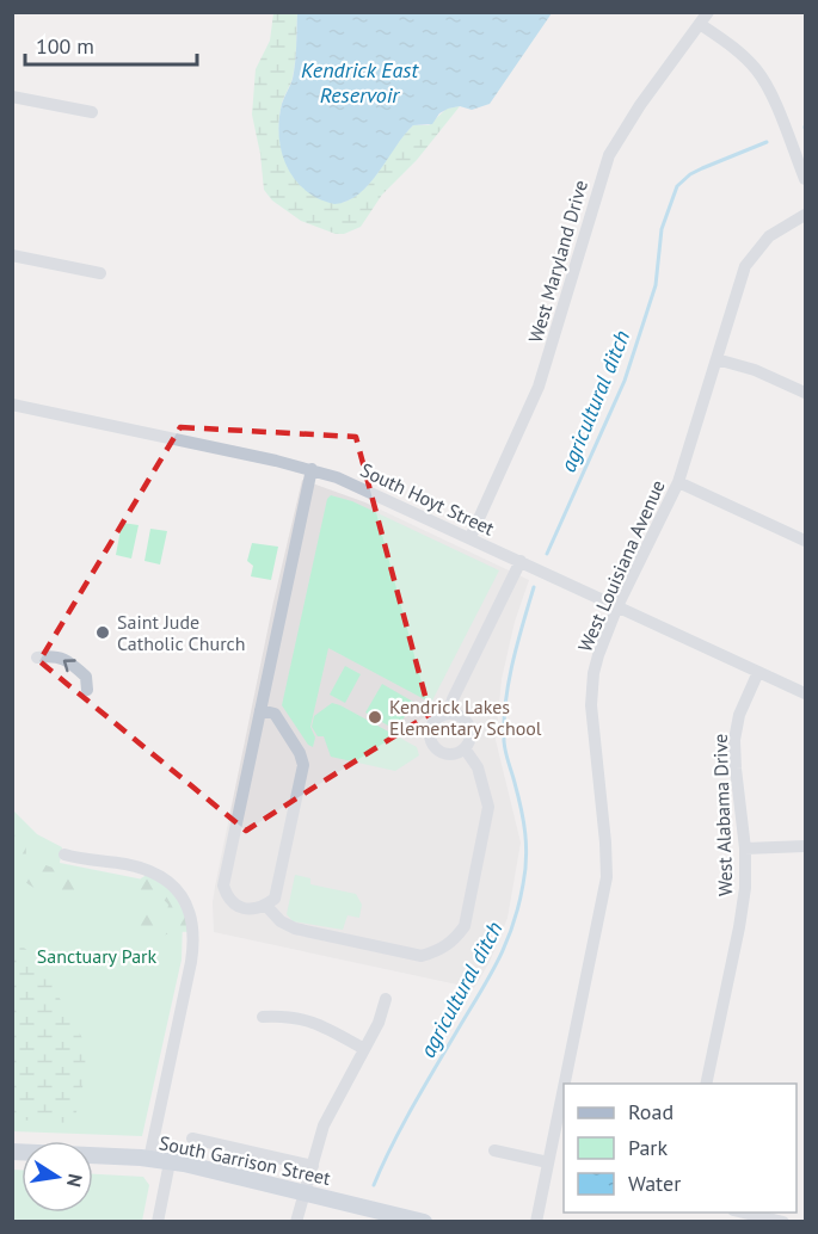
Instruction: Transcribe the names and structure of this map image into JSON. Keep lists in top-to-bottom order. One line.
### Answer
{"streets":{"main road":["South Garrison Street"],"street":["West Maryland Drive","South Hoyt Street","West Louisiana Avenue","West Alabama Drive"]},"crossings":[["West Maryland Drive","South Hoyt Street"],["South Hoyt Street","West Louisiana Avenue"],["South Hoyt Street","West Alabama Drive"]],"water":["Kendrick East Reservoir","agricultural ditch"],"parks":["Sanctuary Park"],"places":["Saint Jude Catholic Church","Kendrick Lakes Elementary School"],"legend":["Road","Park","Water"],"scale_bar":"100 m","north":"right"}
